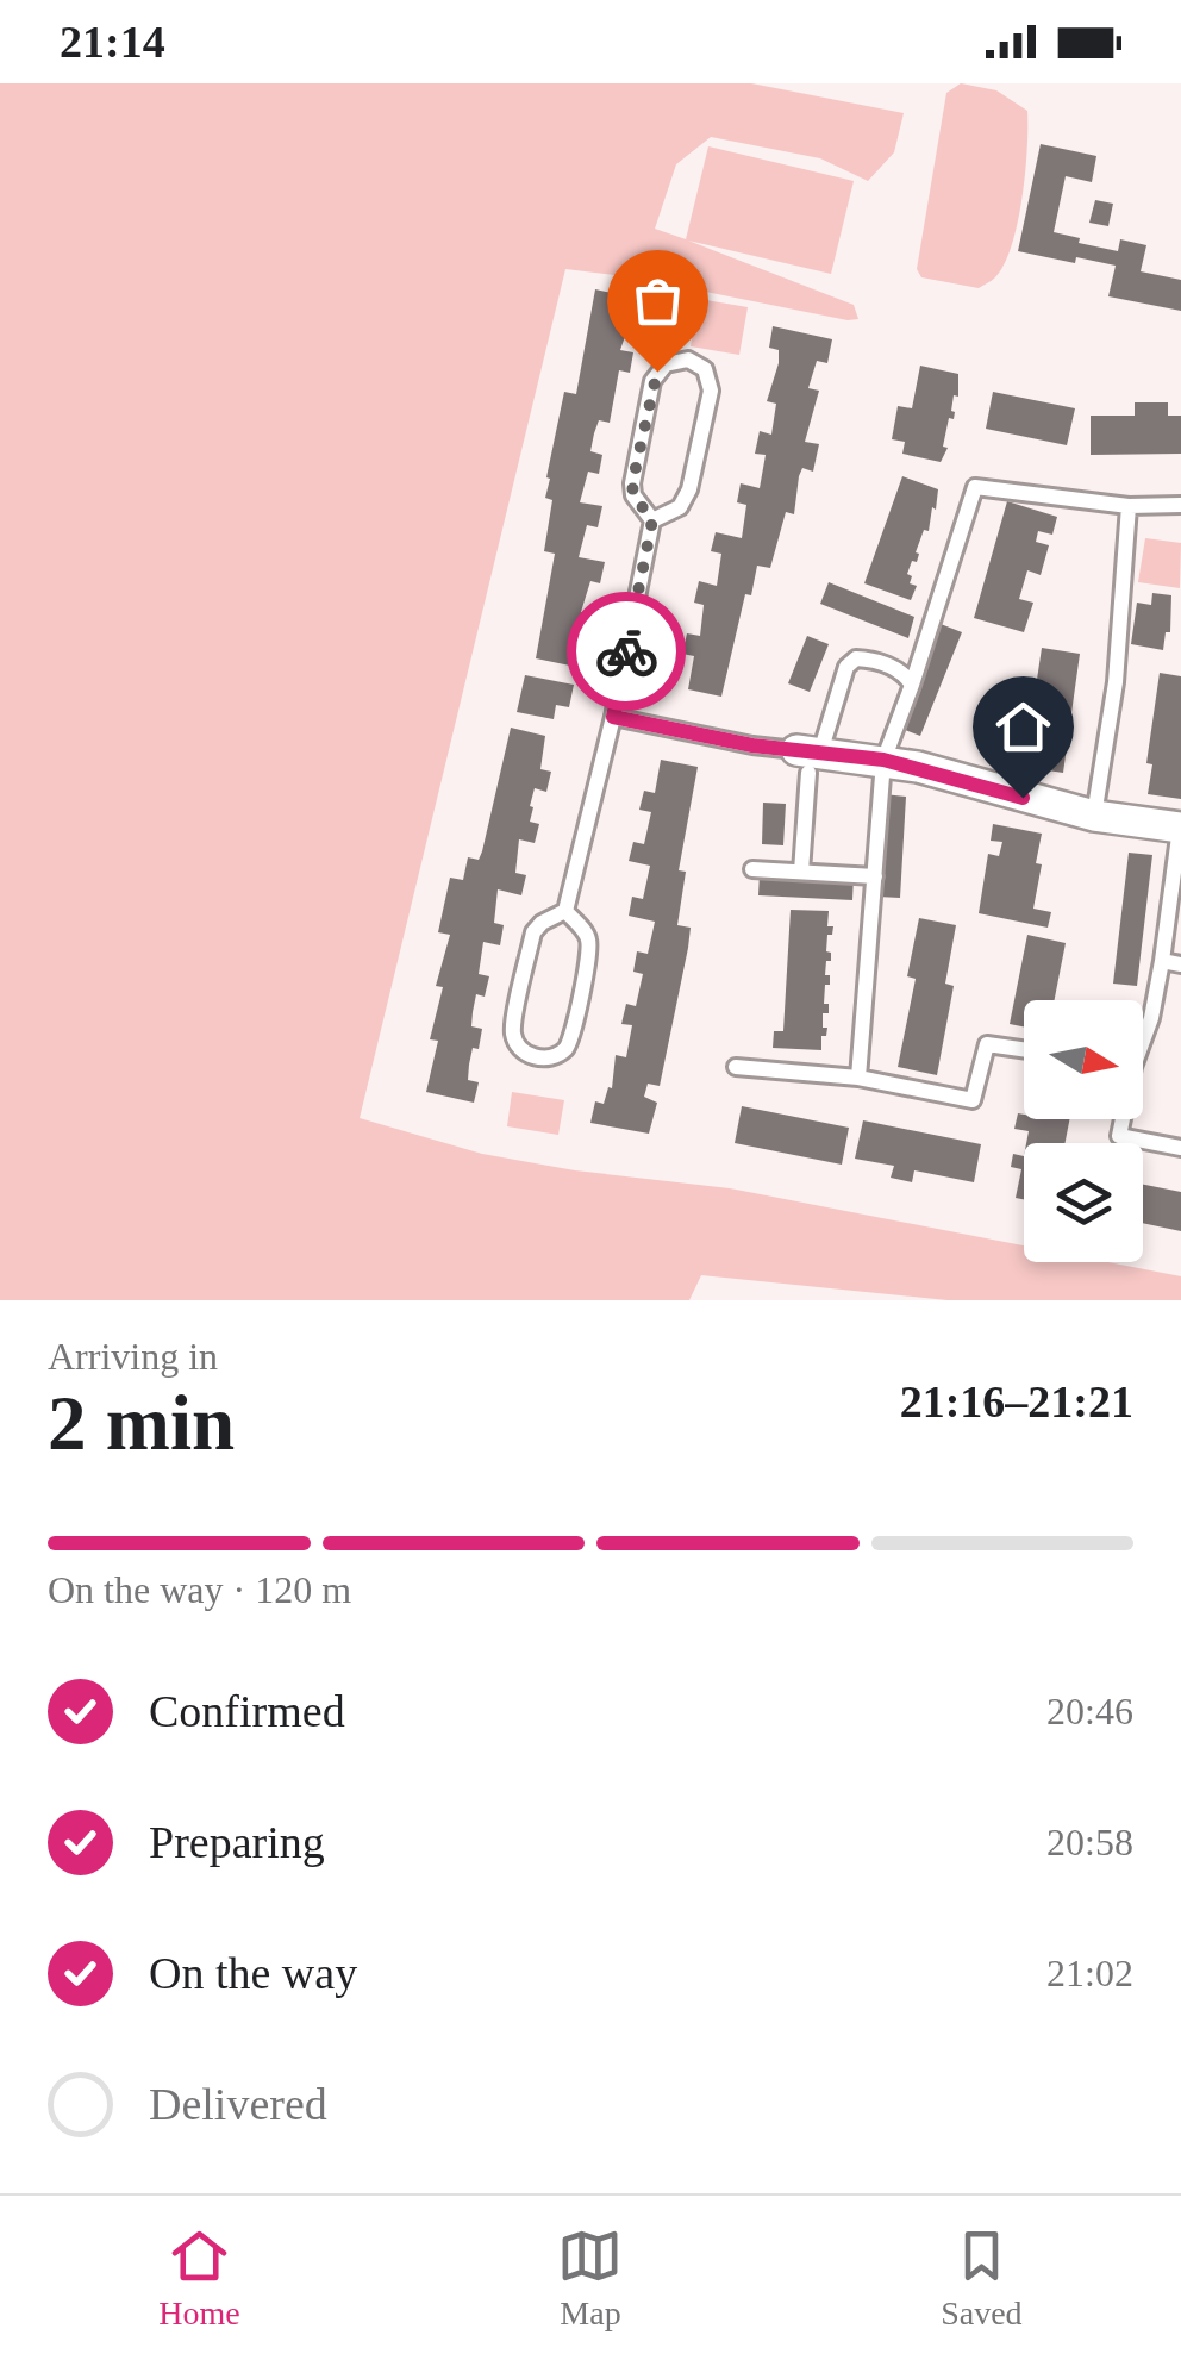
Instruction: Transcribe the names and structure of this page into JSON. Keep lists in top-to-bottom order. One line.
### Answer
{"north":"right","page":{"status":"21:14","heading":["2 min","Arriving in","21:16–21:21"],"bar":"On the way · 120 m","list":[["Confirmed","20:46"],["Preparing","20:58"],["On the way","21:02"],"Delivered"],"tabs":["Home","Map","Saved"]}}
